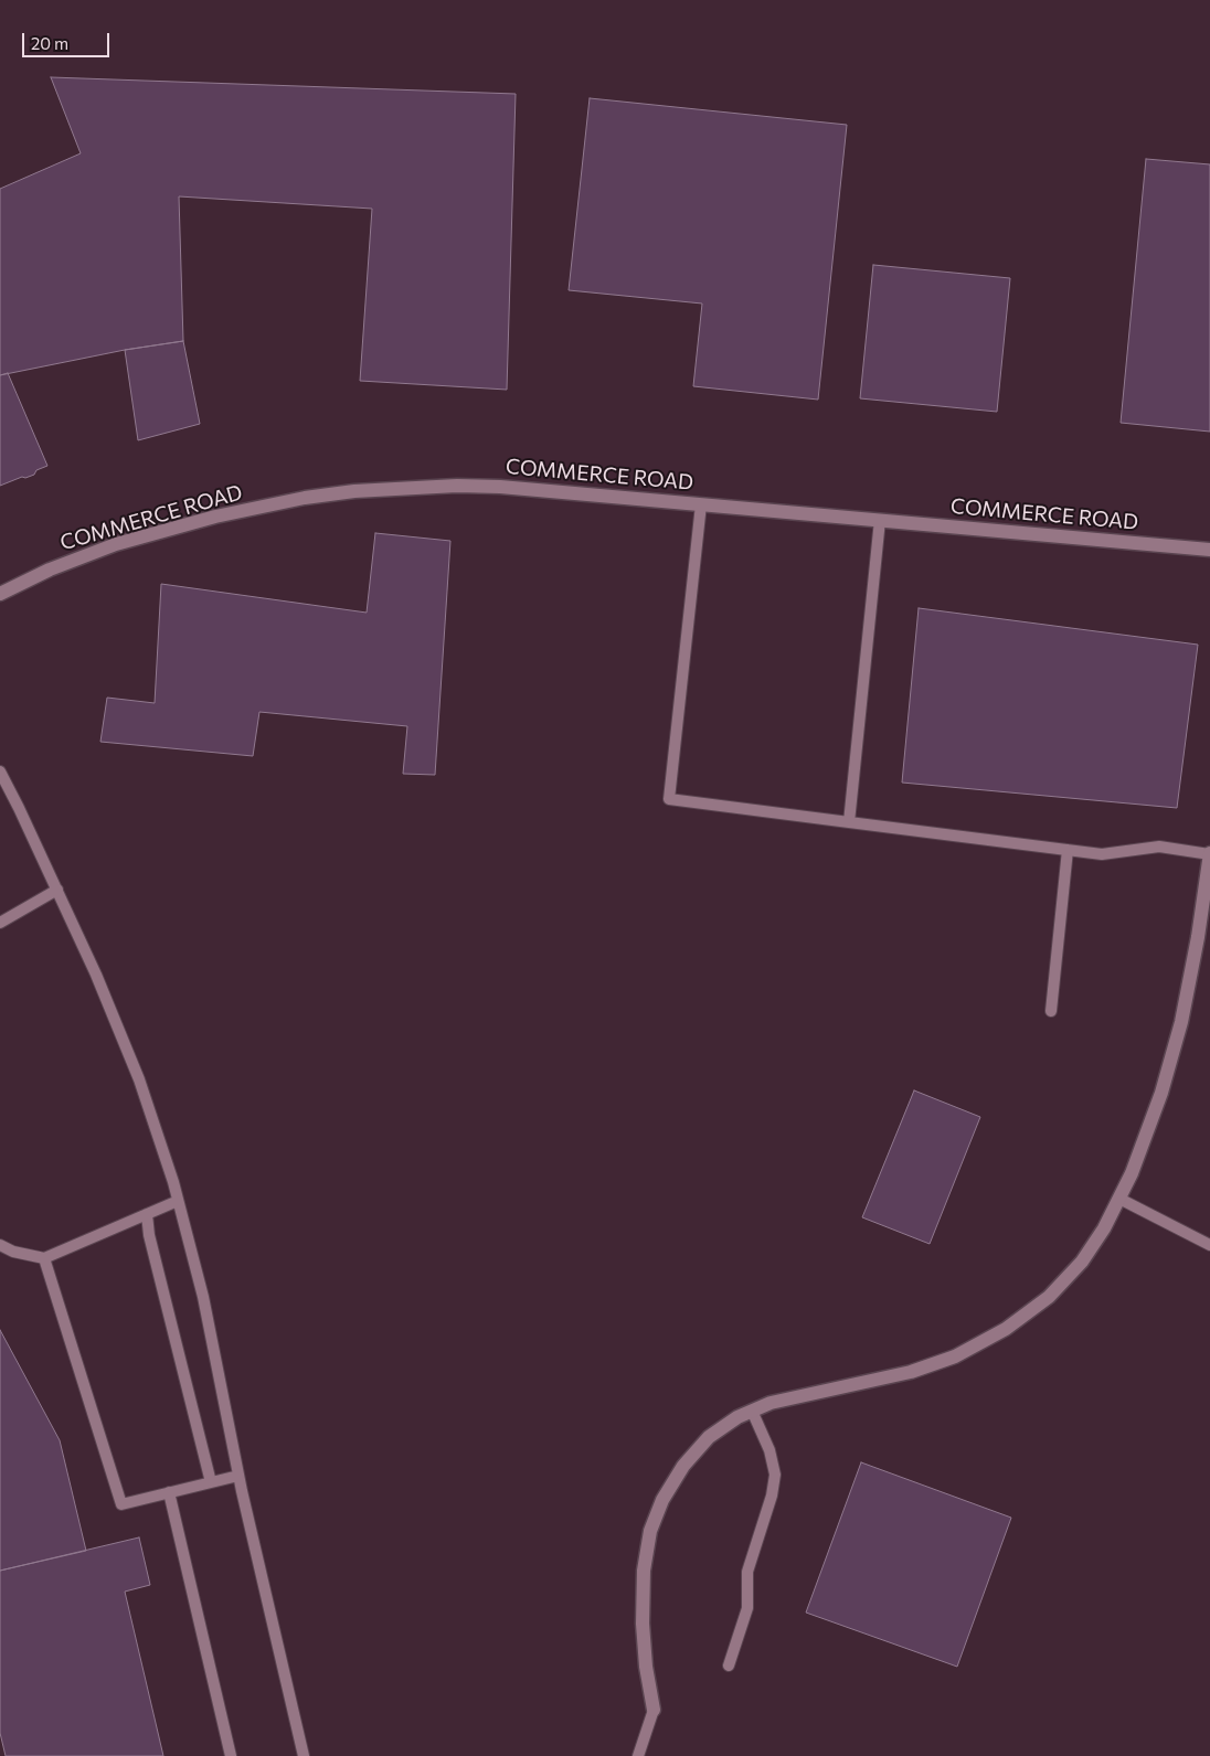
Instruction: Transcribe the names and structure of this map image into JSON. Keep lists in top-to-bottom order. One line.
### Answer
{"streets":{"street":["COMMERCE ROAD"]},"scale_bar":"20 m"}
